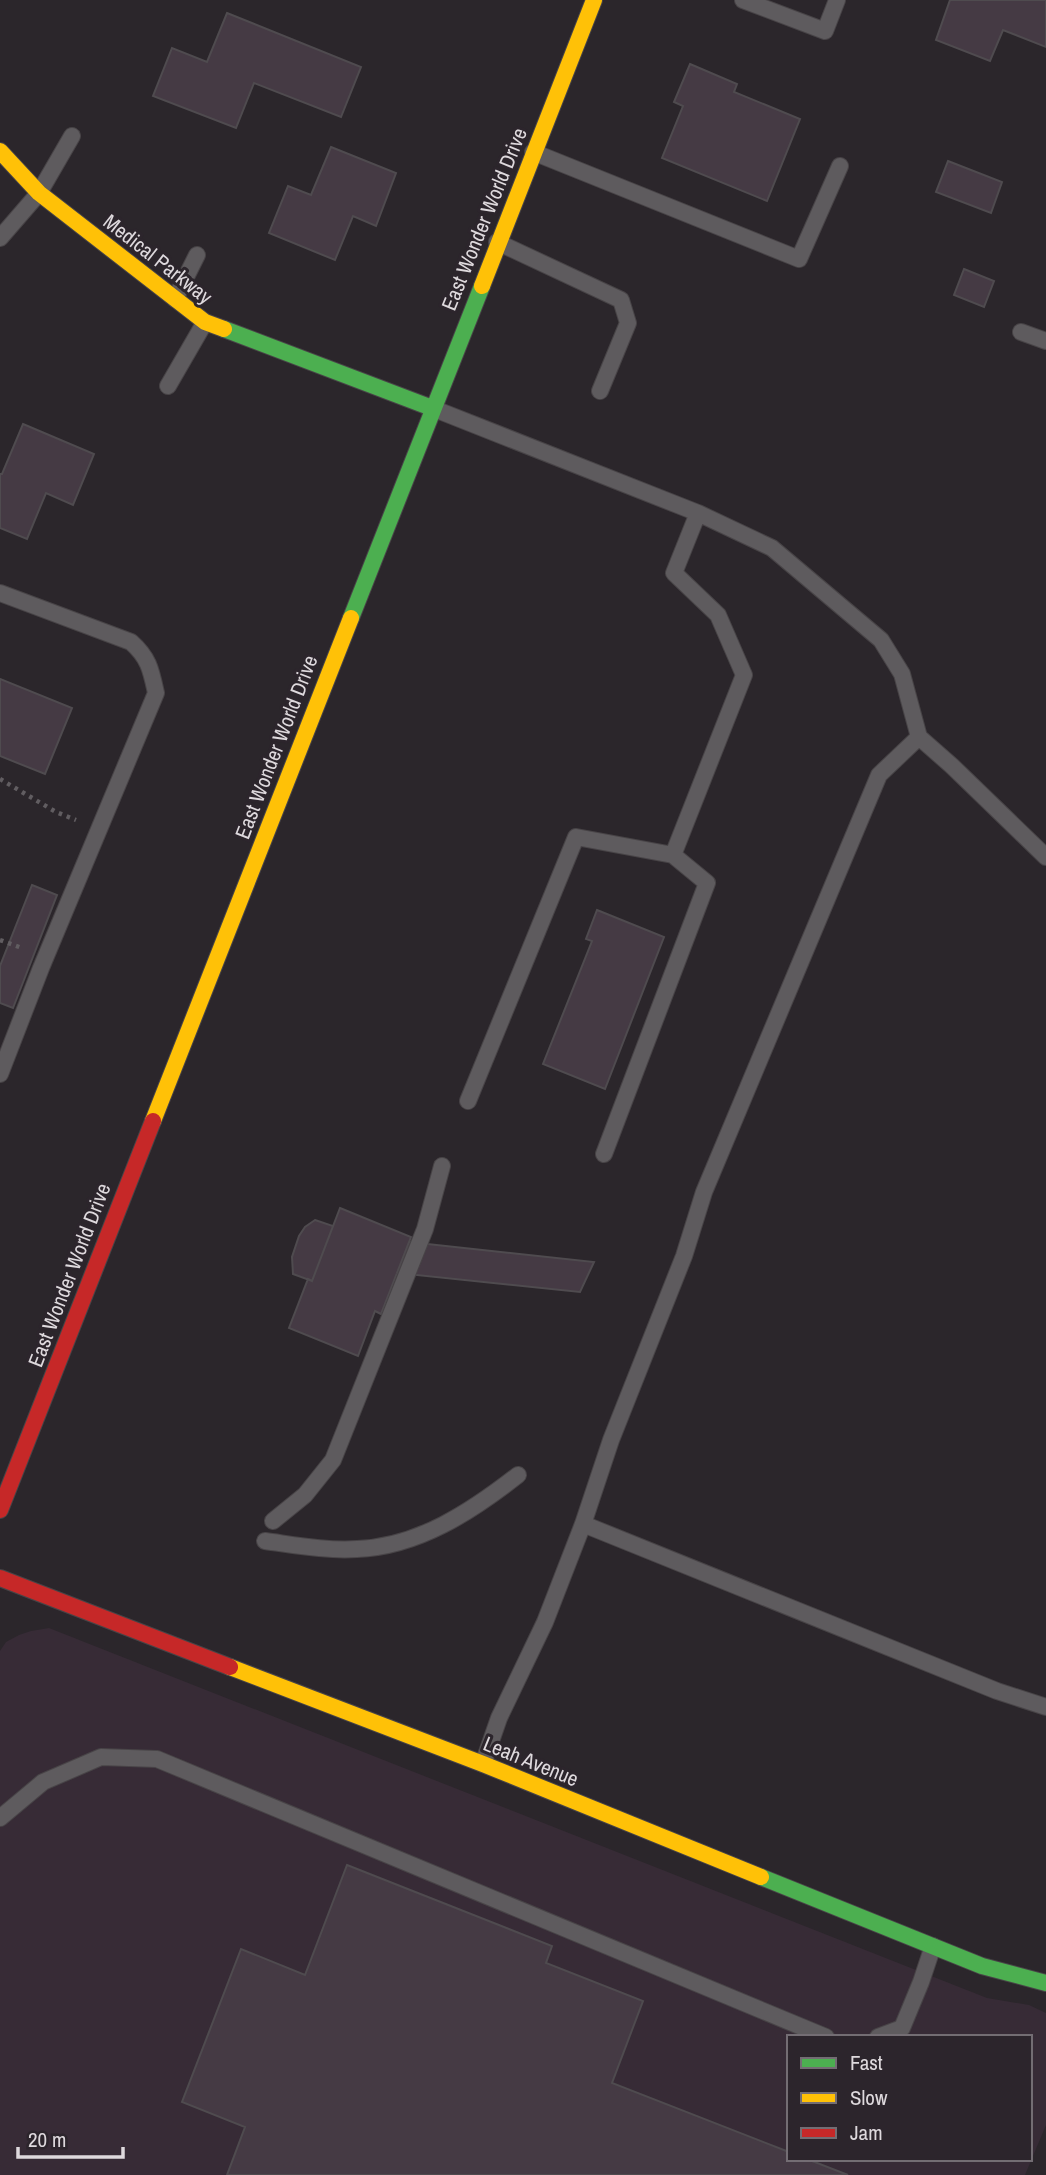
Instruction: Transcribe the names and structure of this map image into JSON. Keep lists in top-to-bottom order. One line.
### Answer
{"streets":{"street":["East Wonder World Drive","Medical Parkway","Leah Avenue"]},"crossings":[["East Wonder World Drive","Medical Parkway"]],"legend":["Fast","Slow","Jam"],"scale_bar":"20 m"}
